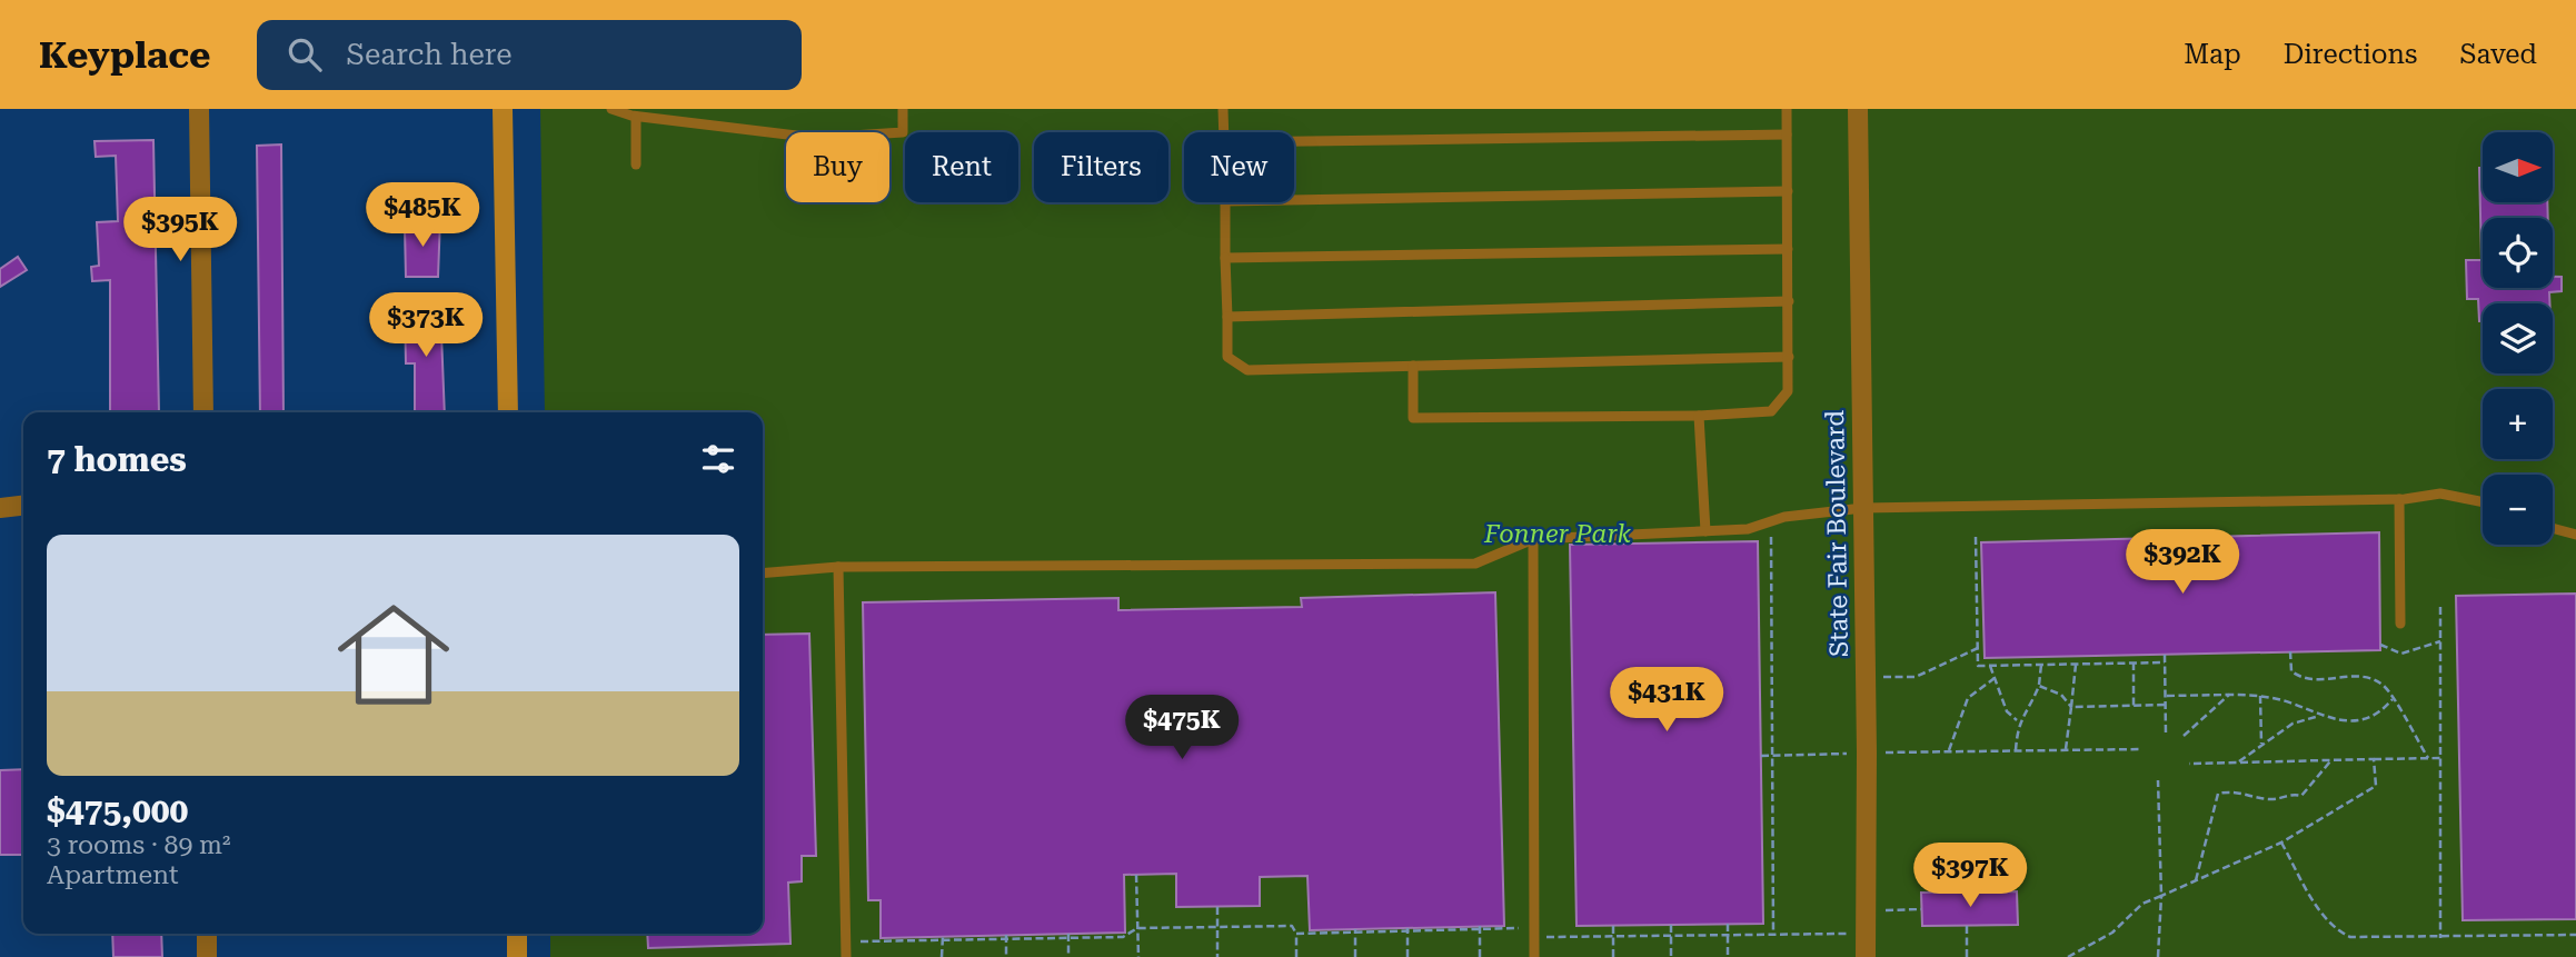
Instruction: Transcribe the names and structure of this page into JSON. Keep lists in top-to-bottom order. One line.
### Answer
{"streets":{"street":["State Fair Boulevard"]},"parks":["Fonner Park"],"north":"right","page":{"header":"Keyplace","search":"Search here","nav":["Map","Directions","Saved"],"map_buttons":["+","−"],"chip":["Buy","Rent","Filters","New"],"price":["$485K","$395K","$373K","$392K","$431K","$475K","$397K"],"heading":"7 homes","list":[{"name":"$475,000","note":"3 rooms · 89 m² · Apartment"}]}}
